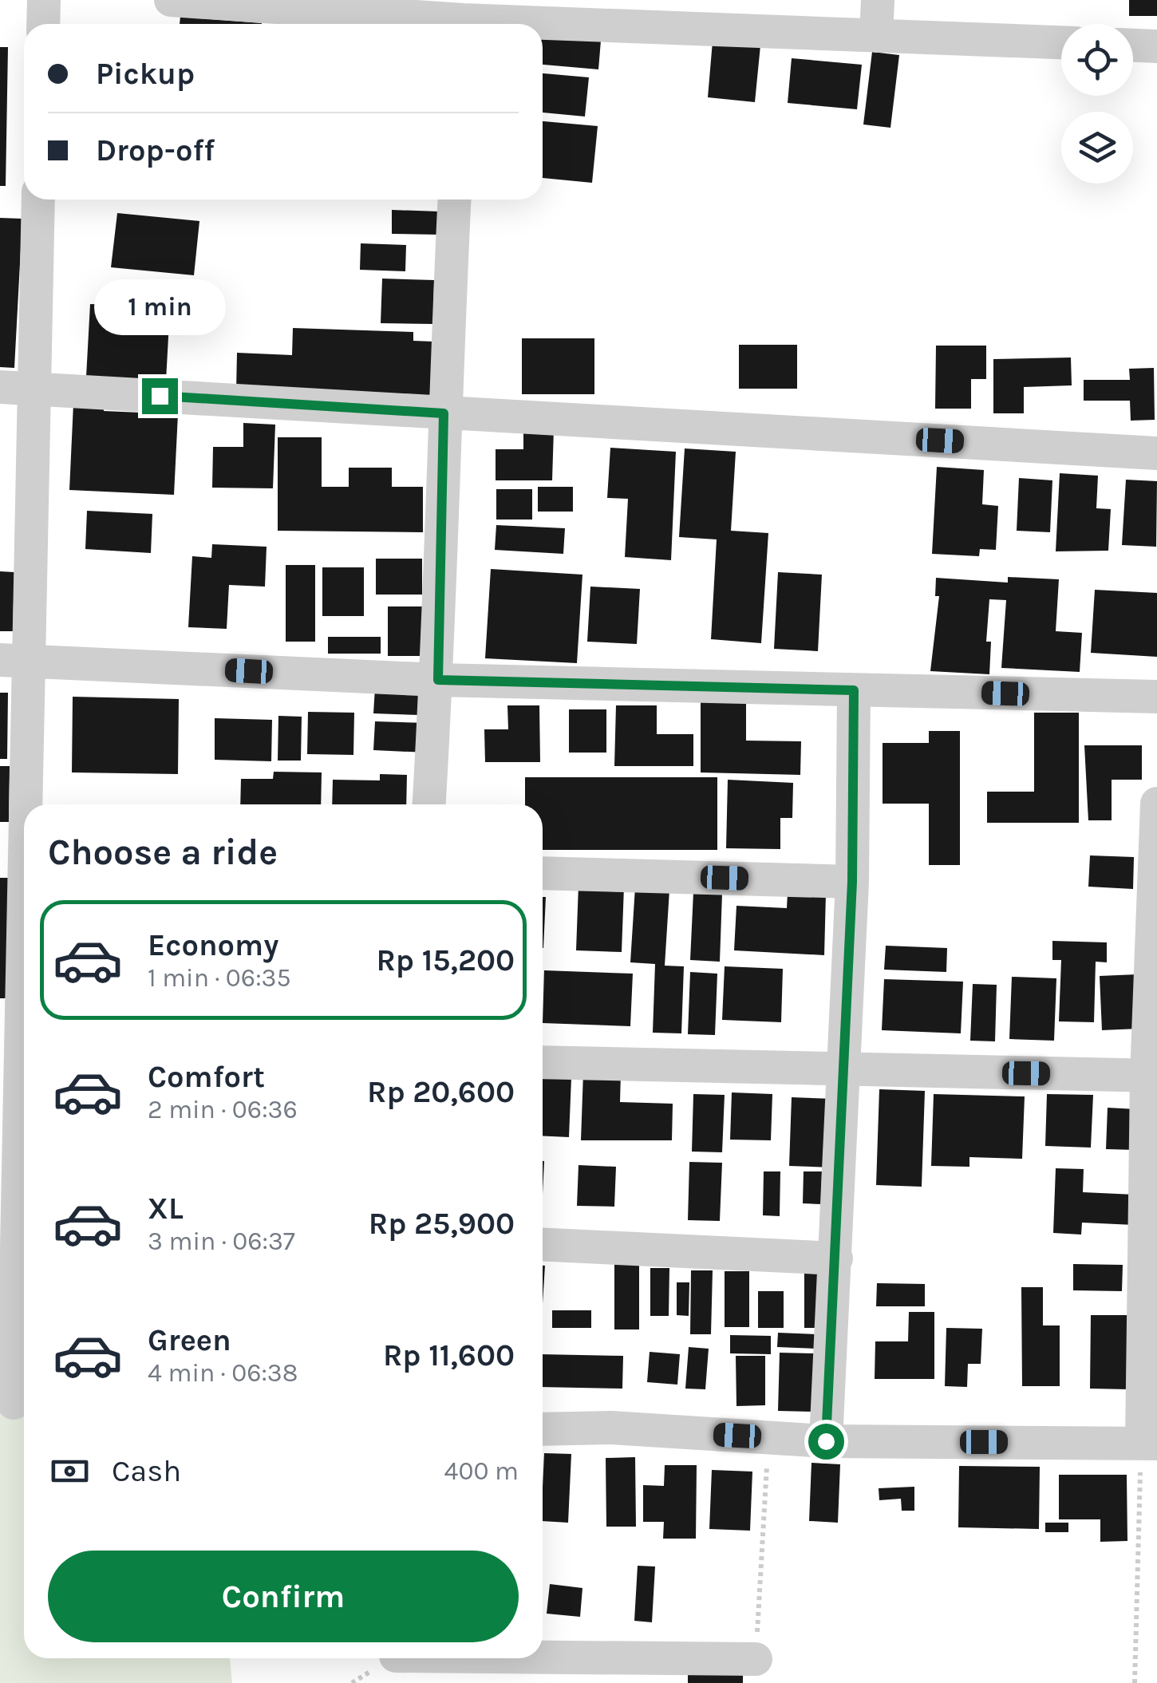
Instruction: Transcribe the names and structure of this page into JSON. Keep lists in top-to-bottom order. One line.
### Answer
{"page":{"banner":["Pickup","Drop-off"],"bubble":"1 min","heading":"Choose a ride","list":[{"name":"Economy","note":"1 min · 06:35","value":"Rp 15,200"},{"name":"Comfort","note":"2 min · 06:36","value":"Rp 20,600"},{"name":"XL","note":"3 min · 06:37","value":"Rp 25,900"},{"name":"Green","note":"4 min · 06:38","value":"Rp 11,600"}],"pay":["Cash","400 m"],"buttons":"Confirm"}}
